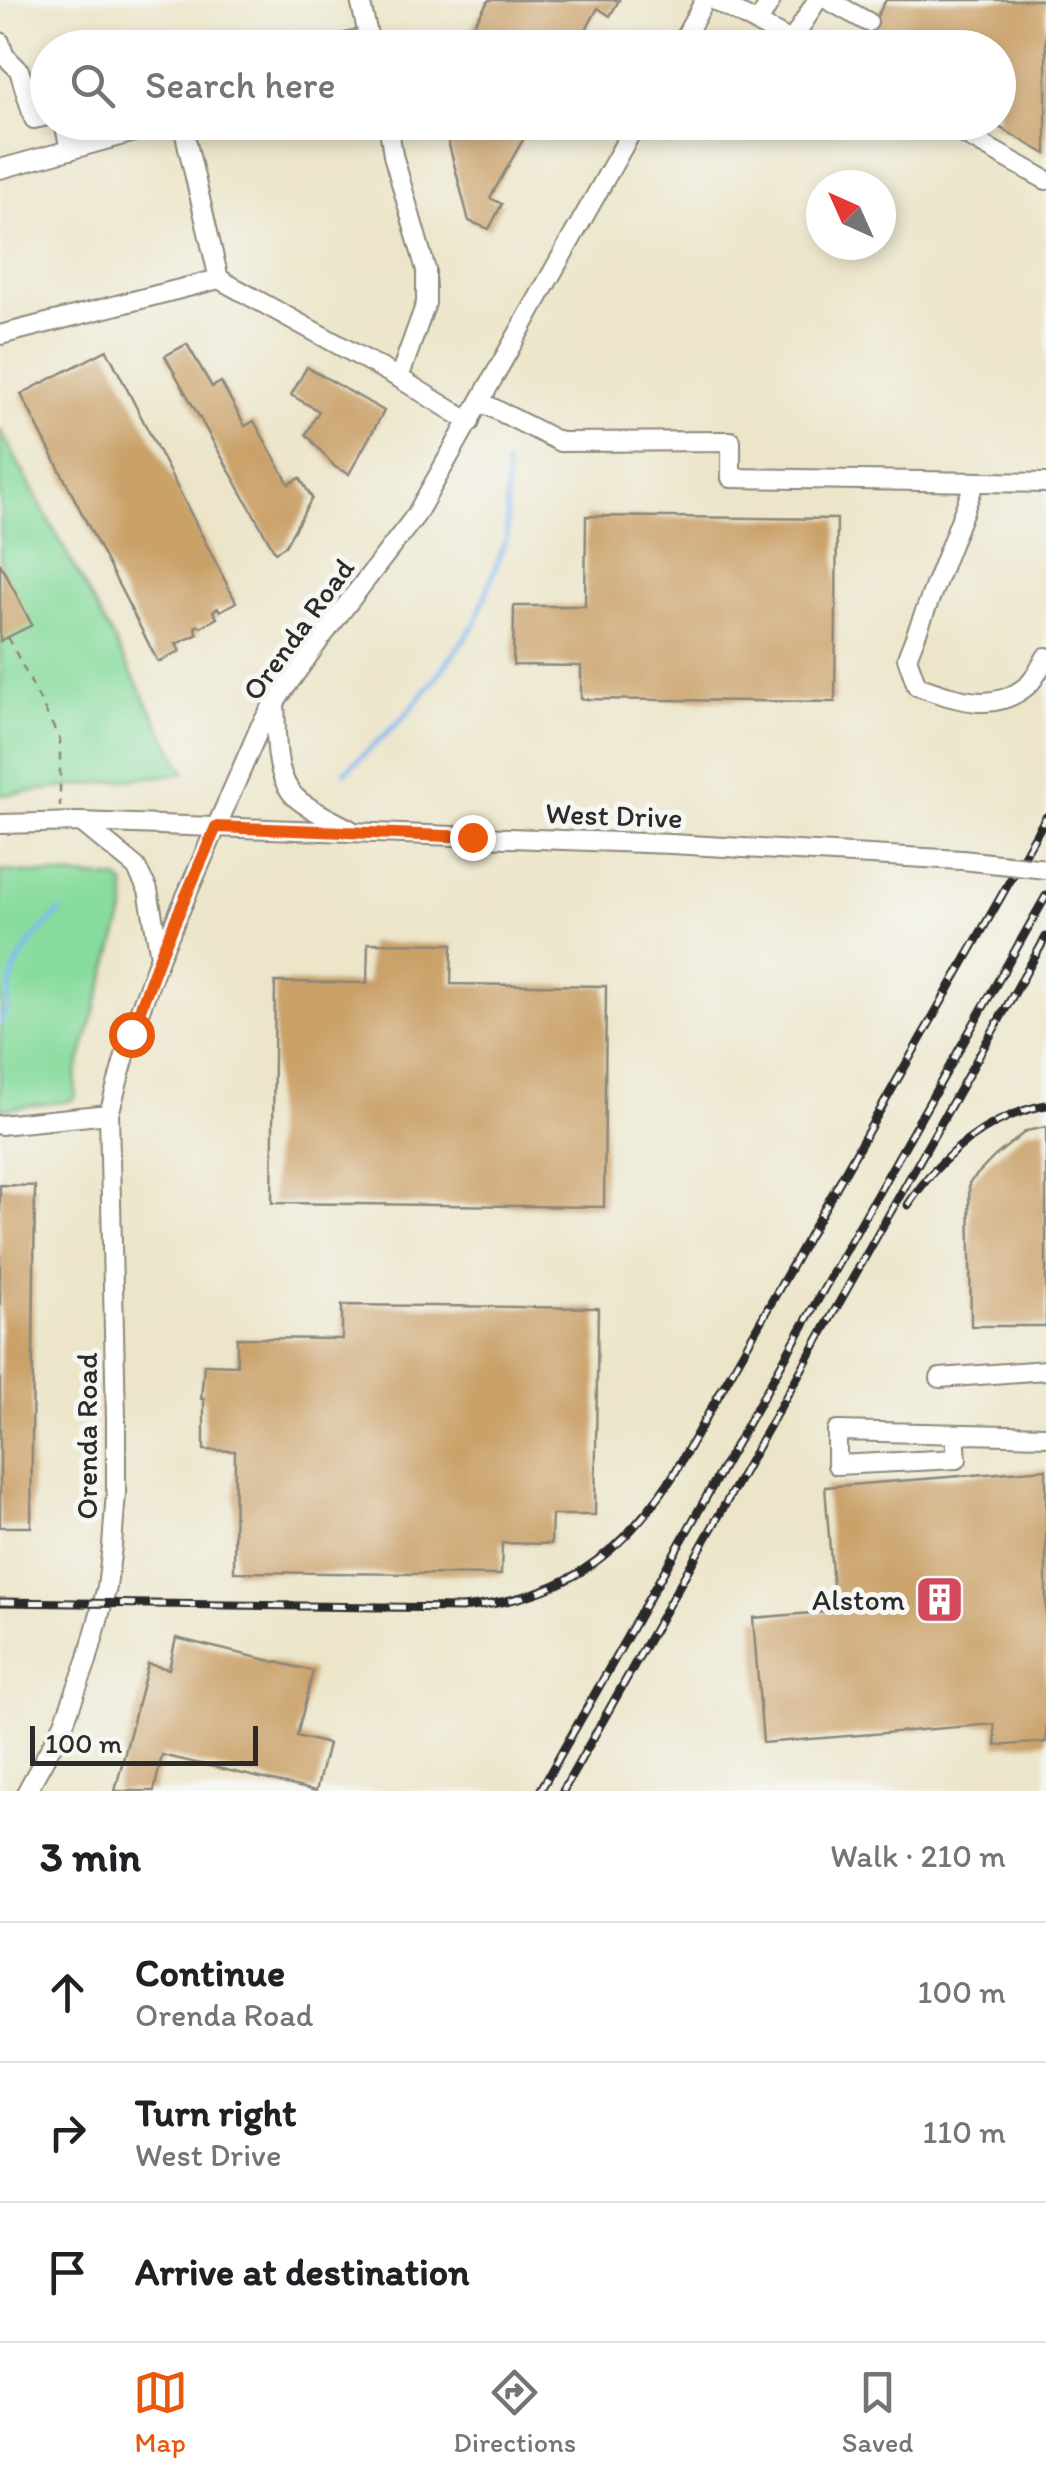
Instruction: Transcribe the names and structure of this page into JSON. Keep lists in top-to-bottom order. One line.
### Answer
{"streets":{"street":["Orenda Road","West Drive"]},"crossings":[["Orenda Road","West Drive"]],"places":{"building":["Alstom"]},"scale_bar":"100 m","north":"top left","page":{"search":"Search here","scale":"100 m","heading":["3 min","Walk · 210 m"],"list":[["Continue","Orenda Road","100 m"],["Turn right","West Drive","110 m"],"Arrive at destination"],"nav":["Map","Directions","Saved"]}}
